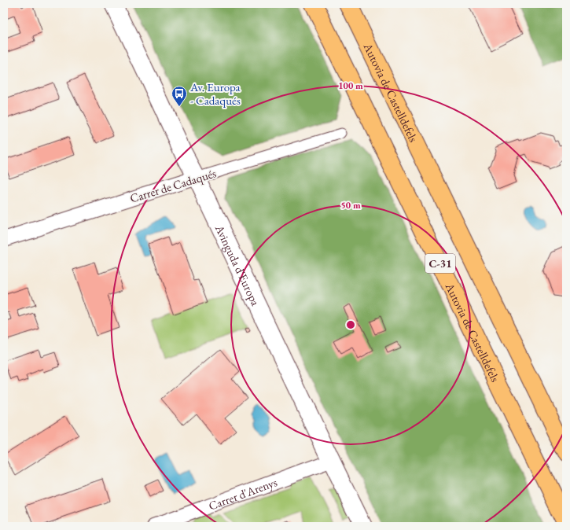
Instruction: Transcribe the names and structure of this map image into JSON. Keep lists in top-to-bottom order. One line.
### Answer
{"streets":{"highway":["Autovia de Castelldefels","C-31"],"street":["Carrer de Cadaqués","Avinguda d'Europa","Carrer d'Arenys"]},"crossings":[["Carrer de Cadaqués","Avinguda d'Europa"],["Avinguda d'Europa","Carrer d'Arenys"]],"places":{"bus stop":["Av. Europa - Cadaqués"]},"rings":["100 m","50 m"]}
